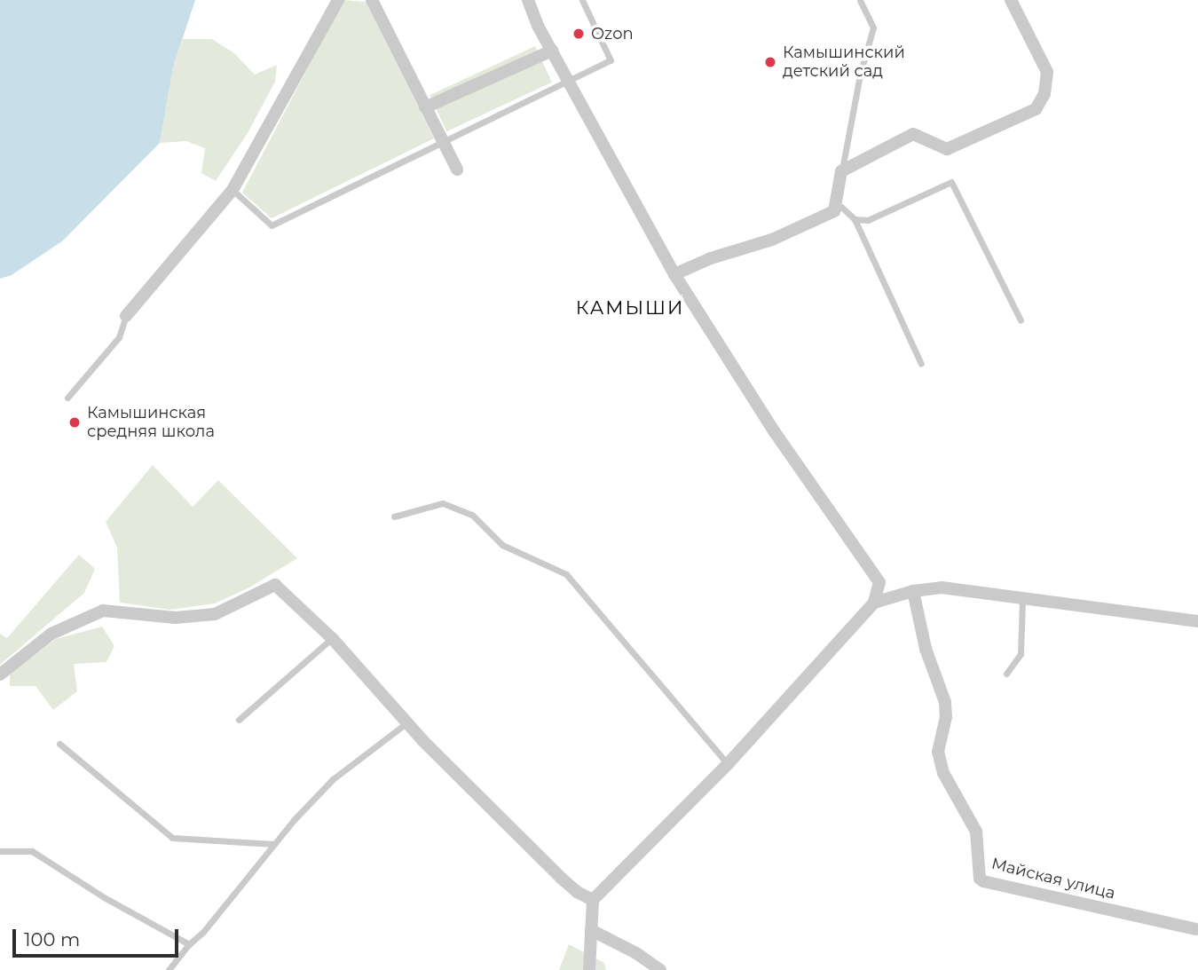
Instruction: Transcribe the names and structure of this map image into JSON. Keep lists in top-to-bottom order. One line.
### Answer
{"streets":{"street":["Майская улица"]},"districts":["КАМЫШИ"],"places":["Ozon","Камышинский детский сад","Камышинская средняя школа"],"scale_bar":"100 m"}
